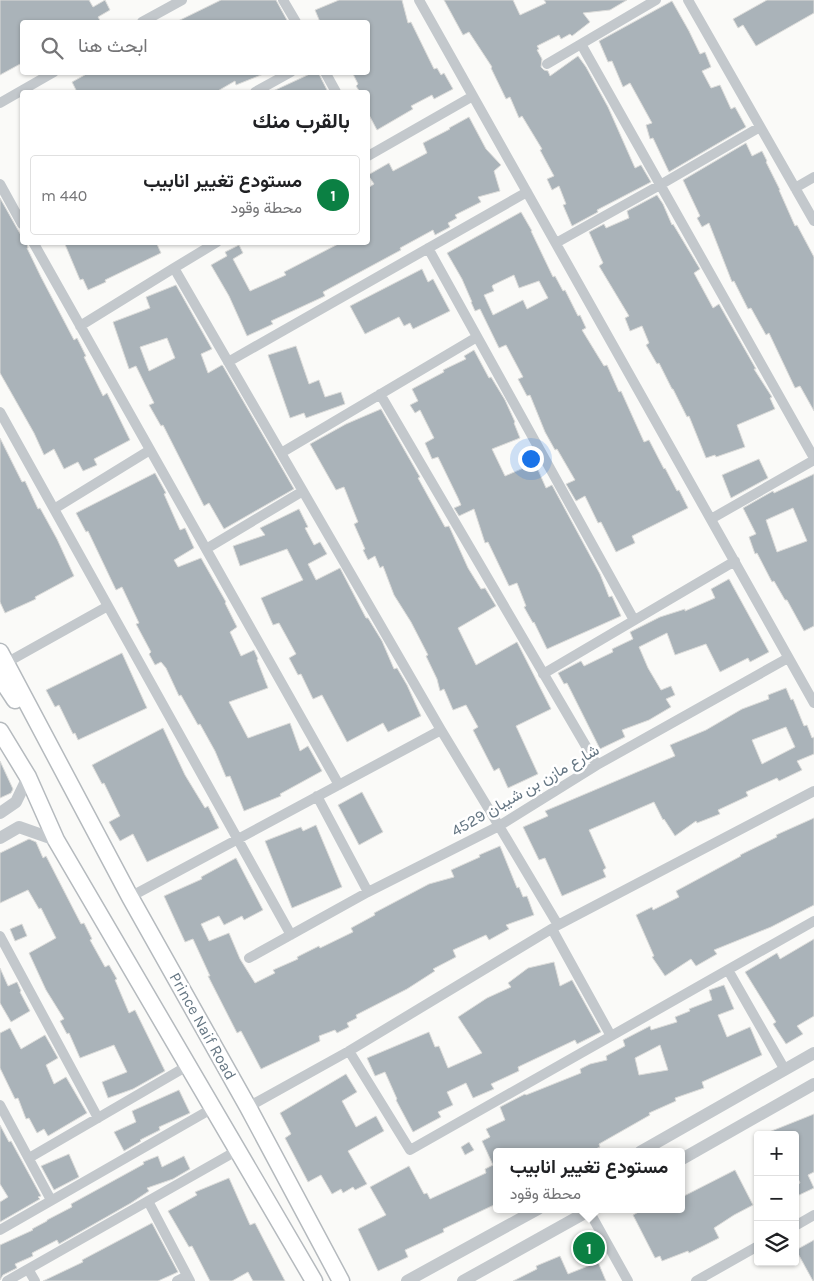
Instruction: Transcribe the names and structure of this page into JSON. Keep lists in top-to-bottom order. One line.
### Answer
{"streets":{"main road":["Prince Naif Road"],"street":["شارع مازن بن شيبان 4529"]},"page":{"search":"ابحث هنا","heading":"بالقرب منك","list":[{"mark":"1","name":"مستودع تغيير انابيب","note":"محطة وقود","value":"440 m"}],"map_buttons":["+","−"],"popup":["مستودع تغيير انابيب","محطة وقود"],"pins":"1"}}
